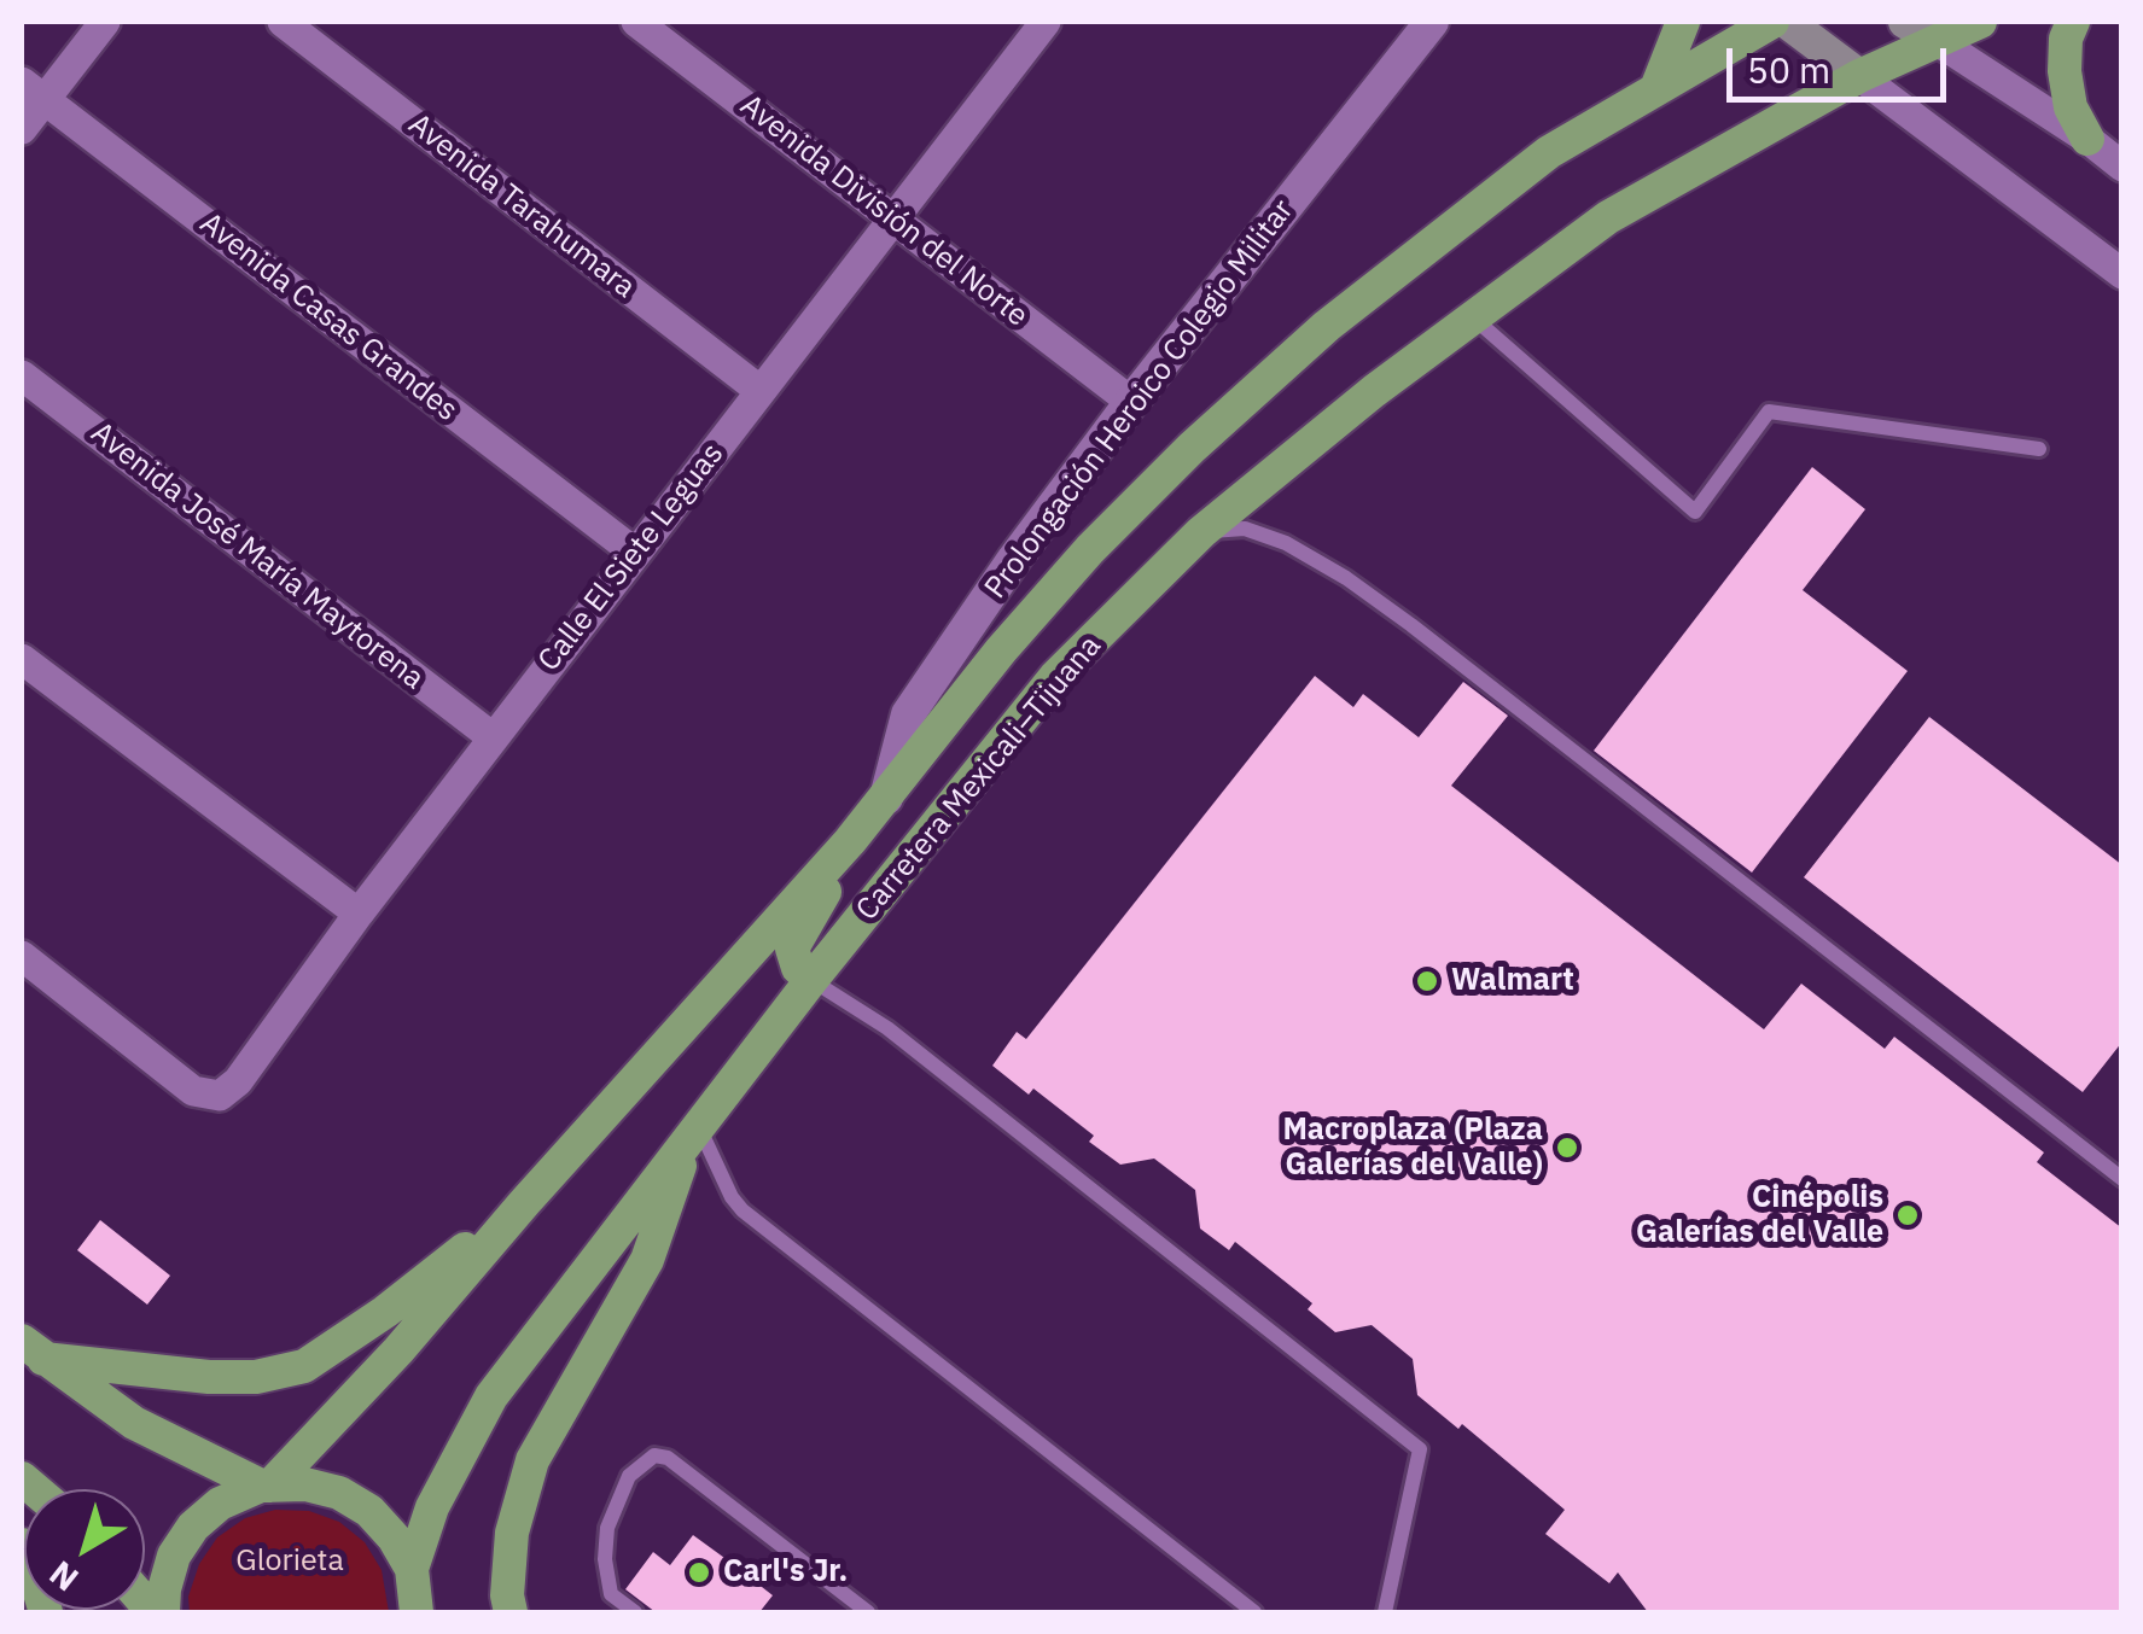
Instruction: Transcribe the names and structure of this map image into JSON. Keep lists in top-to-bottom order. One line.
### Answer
{"streets":{"main road":["Carretera Mexicali–Tijuana"],"street":["Avenida Tarahumara","Avenida División del Norte","Avenida Casas Grandes","Prolongación Heroico Colegio Militar","Avenida José María Maytorena","Calle El Siete Leguas"]},"crossings":[["Avenida Tarahumara","Calle El Siete Leguas"],["Avenida División del Norte","Prolongación Heroico Colegio Militar"],["Avenida División del Norte","Calle El Siete Leguas"],["Avenida Casas Grandes","Calle El Siete Leguas"],["Prolongación Heroico Colegio Militar","Carretera Mexicali–Tijuana"],["Avenida José María Maytorena","Calle El Siete Leguas"]],"parks":["Glorieta"],"places":["Walmart","Macroplaza (Plaza Galerías del Valle)","Cinépolis Galerías del Valle","Carl's Jr."],"scale_bar":"50 m","north":"bottom left"}
